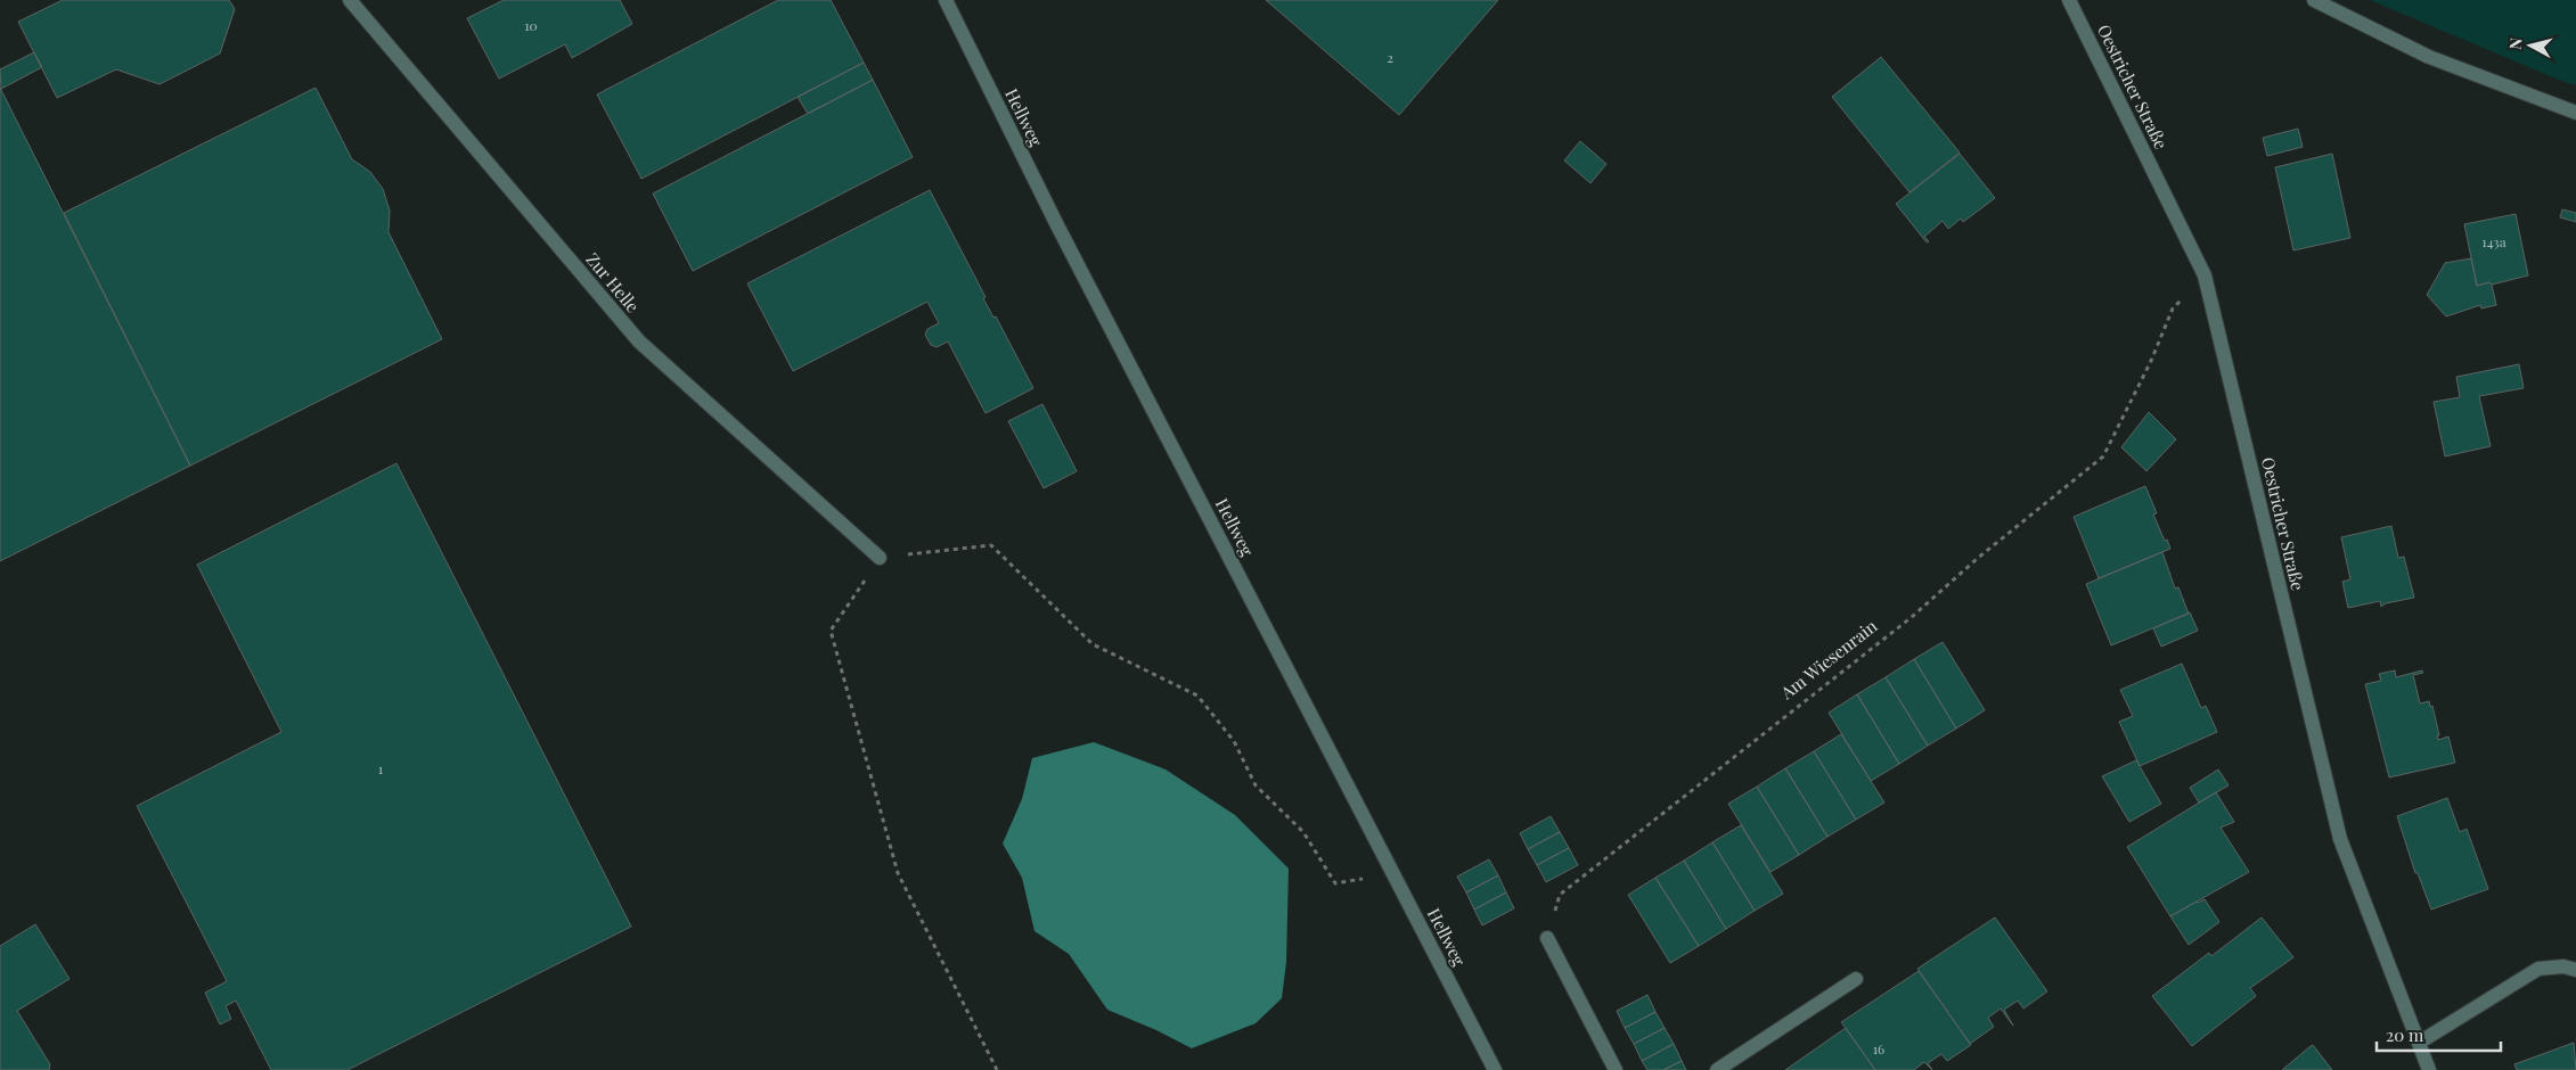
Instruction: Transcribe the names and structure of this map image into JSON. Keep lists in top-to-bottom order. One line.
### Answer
{"streets":{"street":["Oestricher Straße","Hellweg","Zur Helle"],"path":["Am Wiesenrain"]},"crossings":[["Oestricher Straße","Am Wiesenrain"]],"house_numbers":["10","2","143a","1","16"],"scale_bar":"20 m","north":"left"}
